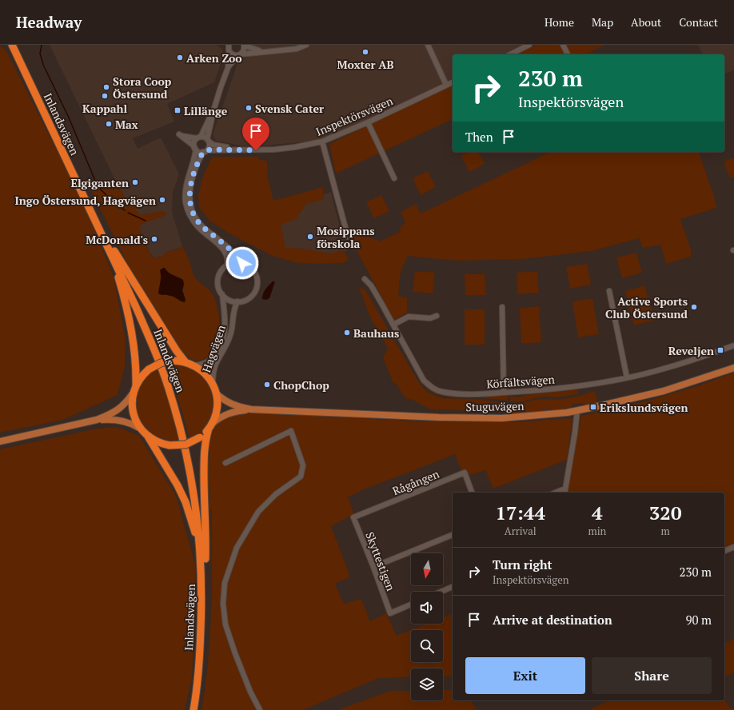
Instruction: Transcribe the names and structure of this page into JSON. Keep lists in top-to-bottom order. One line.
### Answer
{"streets":{"highway":["Inlandsvägen"],"main road":["Stuguvägen"],"street":["Inspektörsvägen","Hagvägen","Körfältsvägen","Rågången","Skyttestigen"]},"crossings":[["Hagvägen","Stuguvägen"],["Rågången","Skyttestigen"]],"places":{"other":["Moxter AB","Arken Zoo","Stora Coop Östersund","Kappahl","Svensk Cater","Max","Elgiganten","Ingo Östersund, Hagvägen","Mosippans förskola","McDonald's","Active Sports Club Östersund","Bauhaus","ChopChop"],"transit":["Lillänge","Reveljen","Erikslundsvägen"]},"north":"bottom","page":{"header":"Headway","nav":["Home","Map","About","Contact"],"turn":["230 m","Inspektörsvägen"],"then":"Then","eta":["17:44","Arrival","4","min","320","m"],"list":[{"name":"Turn right","note":"Inspektörsvägen","value":"230 m"},{"name":"Arrive at destination","value":"90 m"}],"buttons":["Exit","Share"]}}
